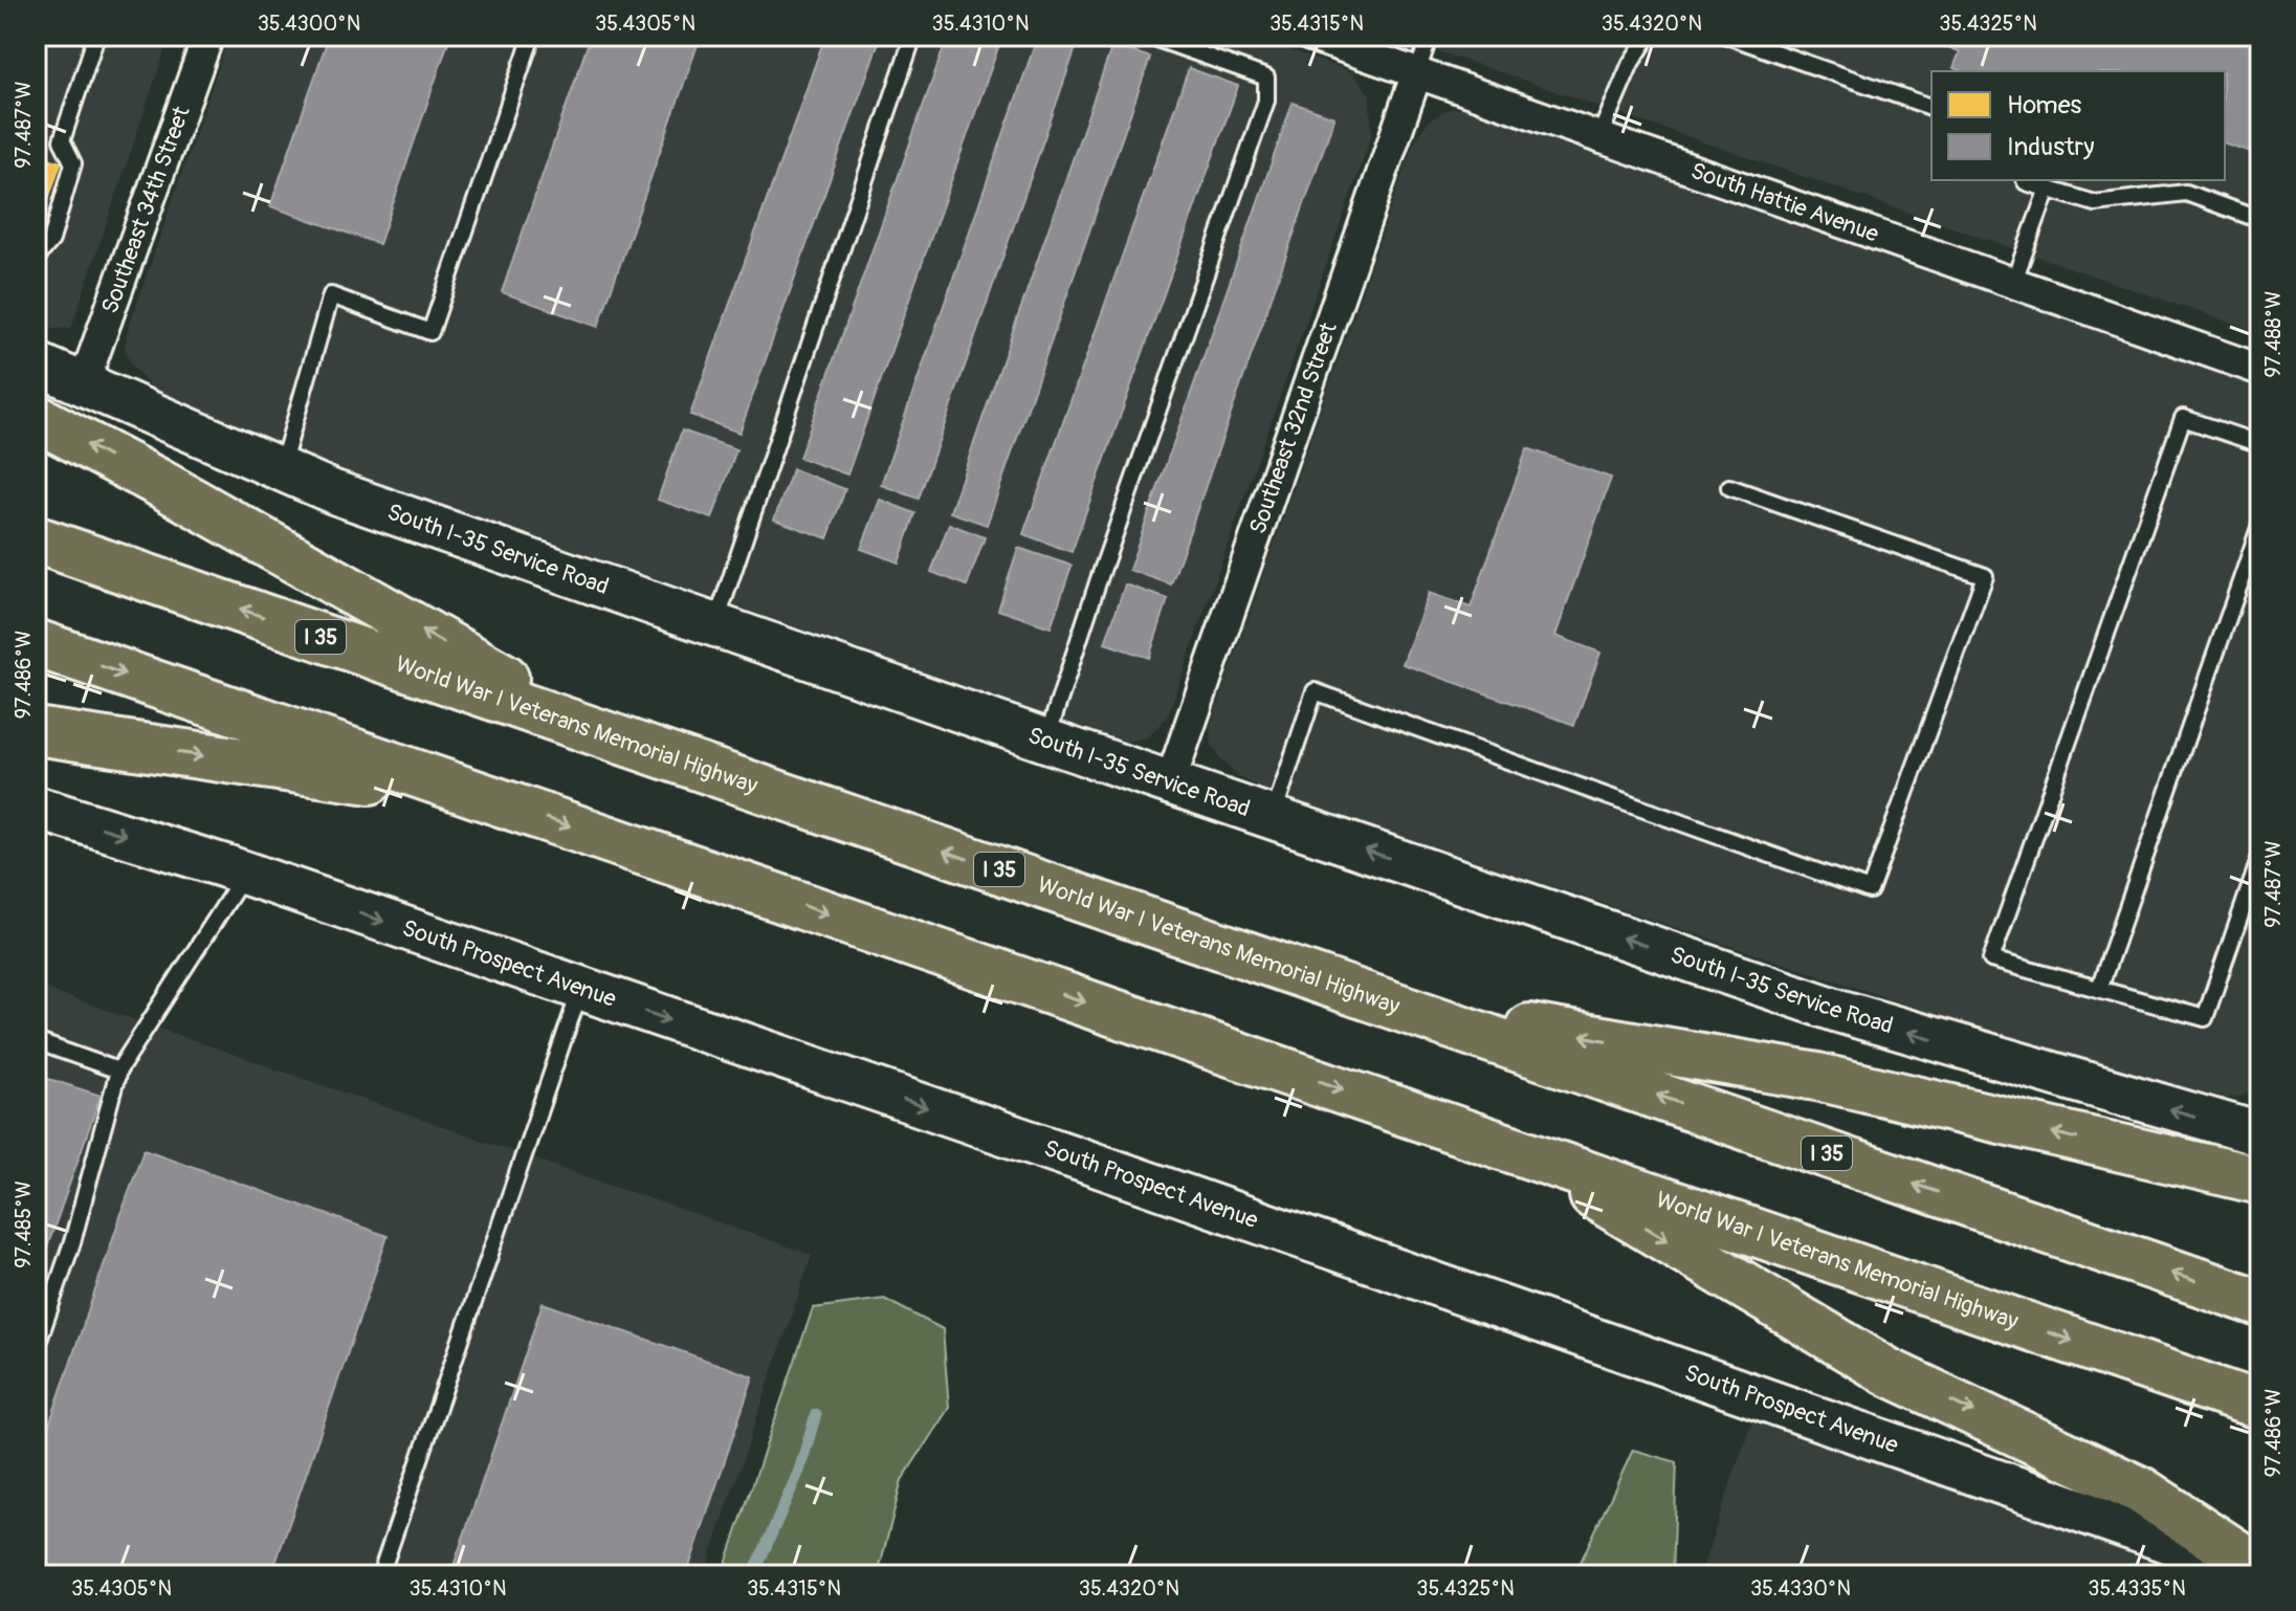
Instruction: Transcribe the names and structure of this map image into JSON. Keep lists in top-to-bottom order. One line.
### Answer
{"streets":{"highway":["I 35","World War I Veterans Memorial Highway"],"main road":["South I-35 Service Road","South Prospect Avenue"],"street":["South Hattie Avenue","Southeast 34th Street","Southeast 32nd Street"]},"crossings":[["South Hattie Avenue","Southeast 32nd Street"],["Southeast 34th Street","South I-35 Service Road"],["Southeast 32nd Street","South I-35 Service Road"]],"one_way":["South I-35 Service Road","South Prospect Avenue"],"legend":["Homes","Industry"],"coordinates":["35.4300°N","35.4305°N","35.4310°N","35.4315°N","35.4320°N","35.4325°N","97.487°W","97.488°W","97.486°W","97.485°W","35.4330°N","35.4335°N"]}
